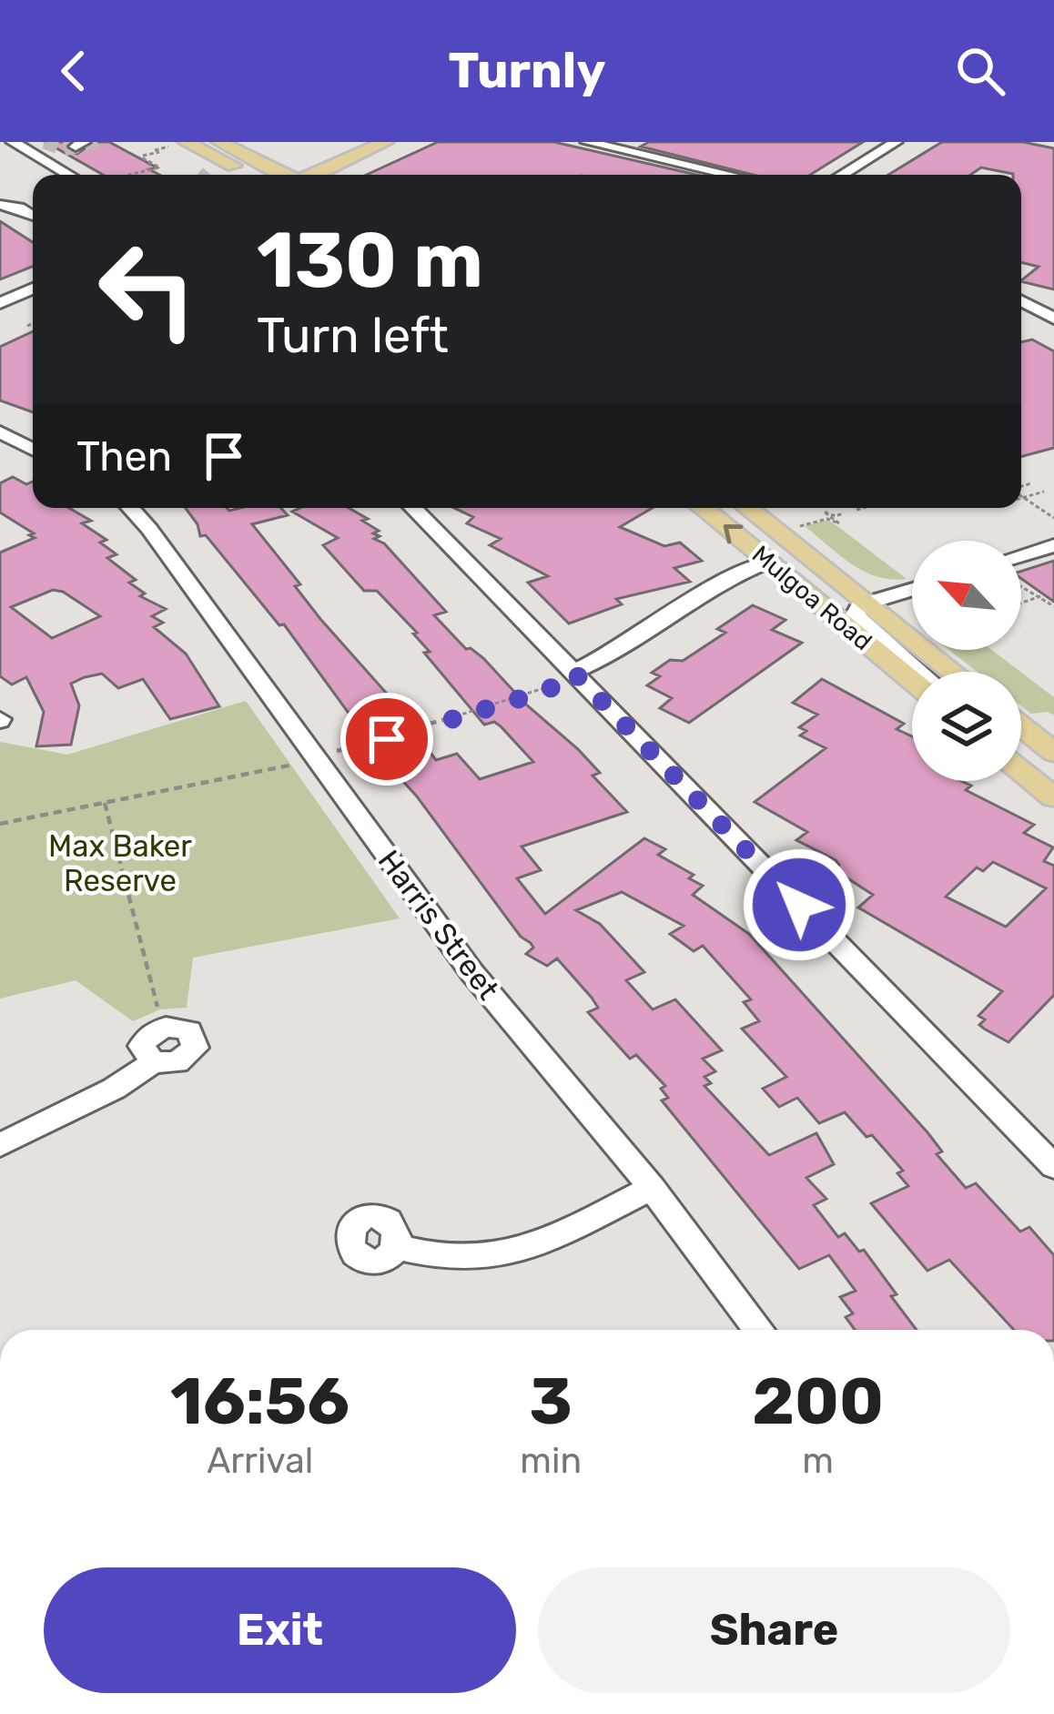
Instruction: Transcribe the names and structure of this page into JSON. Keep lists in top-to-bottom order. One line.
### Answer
{"streets":{"main road":["Mulgoa Road"],"street":["Harris Street"]},"parks":["Max Baker Reserve"],"north":"top left","page":{"header":"Turnly","turn":["130 m","Turn left"],"then":"Then","eta":["16:56","Arrival","3","min","200","m"],"buttons":["Exit","Share"]}}
